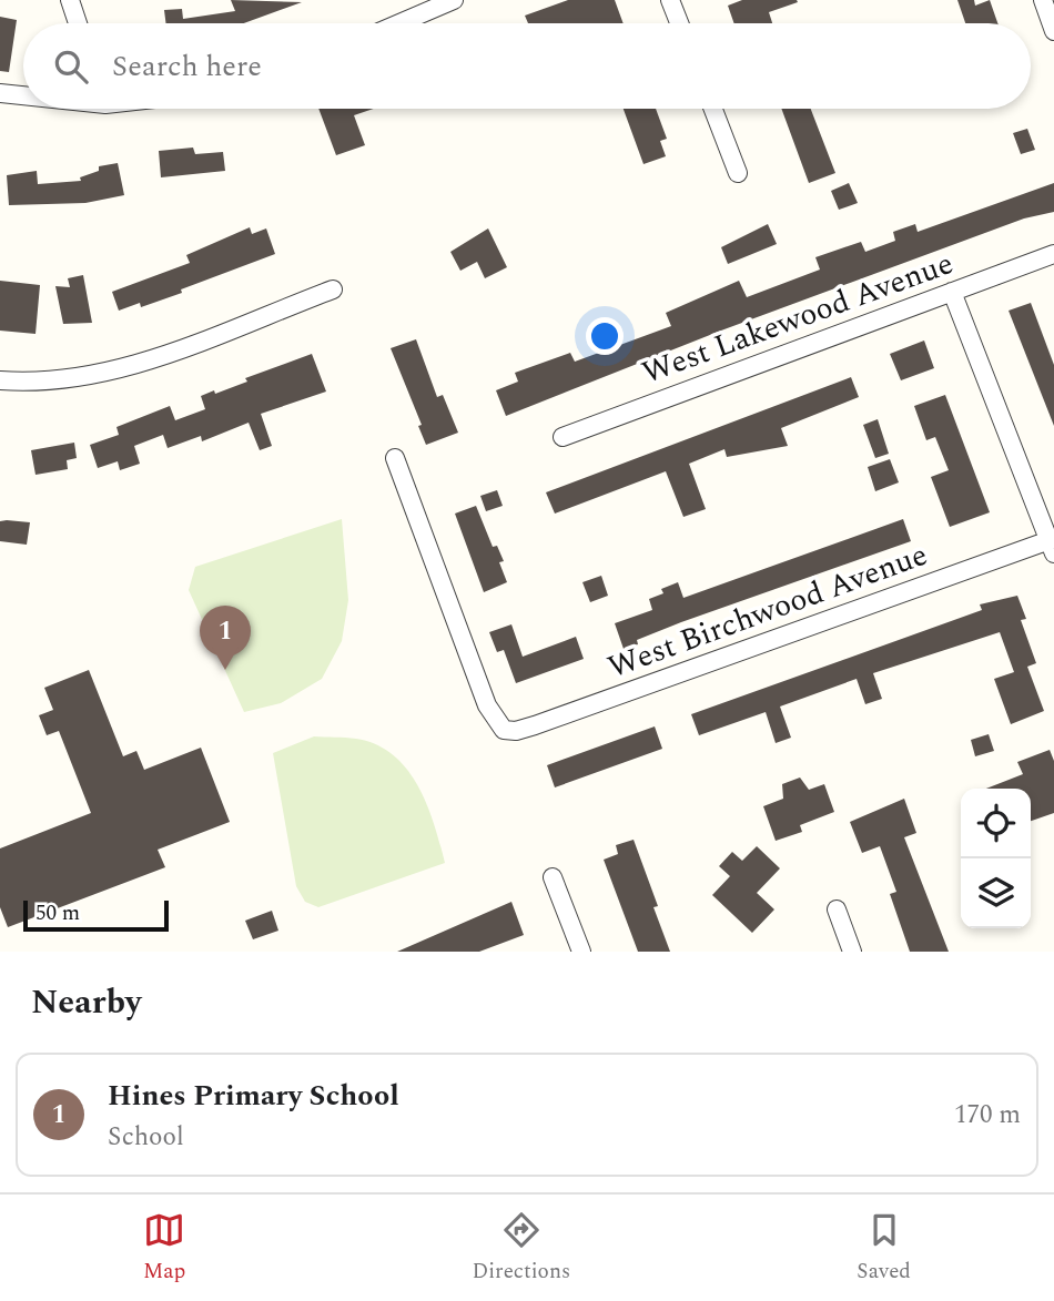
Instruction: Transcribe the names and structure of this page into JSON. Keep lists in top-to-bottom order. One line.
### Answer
{"streets":{"street":["West Lakewood Avenue","West Birchwood Avenue"]},"scale_bar":"50 m","page":{"search":"Search here","pins":"1","scale":"50 m","heading":"Nearby","list":[{"mark":"1","name":"Hines Primary School","note":"School","value":"170 m"}],"nav":["Map","Directions","Saved"]}}
